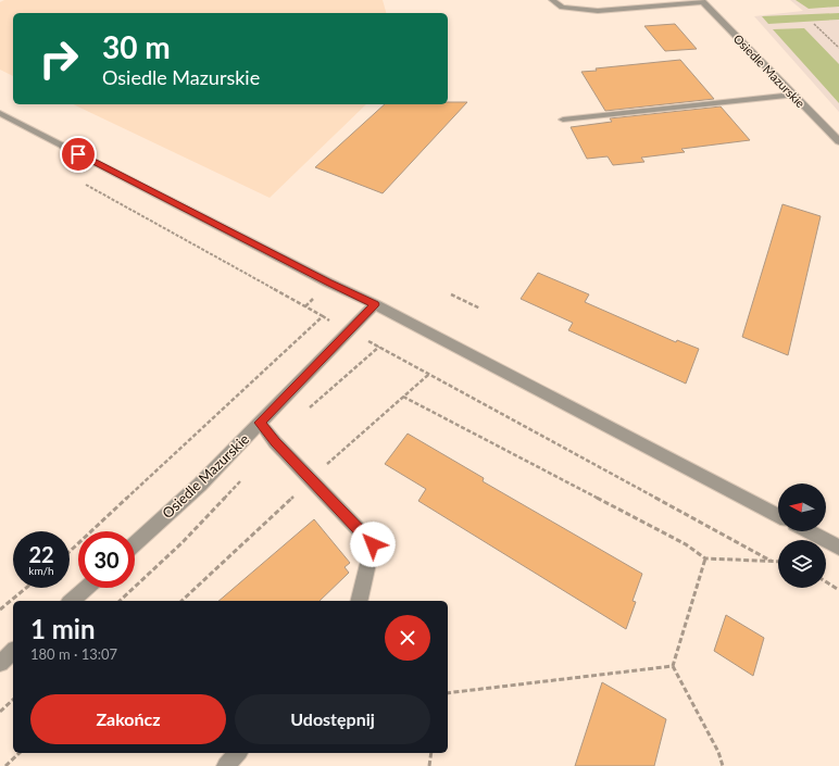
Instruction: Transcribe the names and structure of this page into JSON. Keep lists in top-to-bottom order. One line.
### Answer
{"streets":{"street":["Osiedle Mazurskie"]},"north":"left","page":{"turn":["30 m","Osiedle Mazurskie"],"speed":"22 km/h","limit":"30","heading":["1 min","180 m · 13:07"],"buttons":["Zakończ","Udostępnij"]}}
